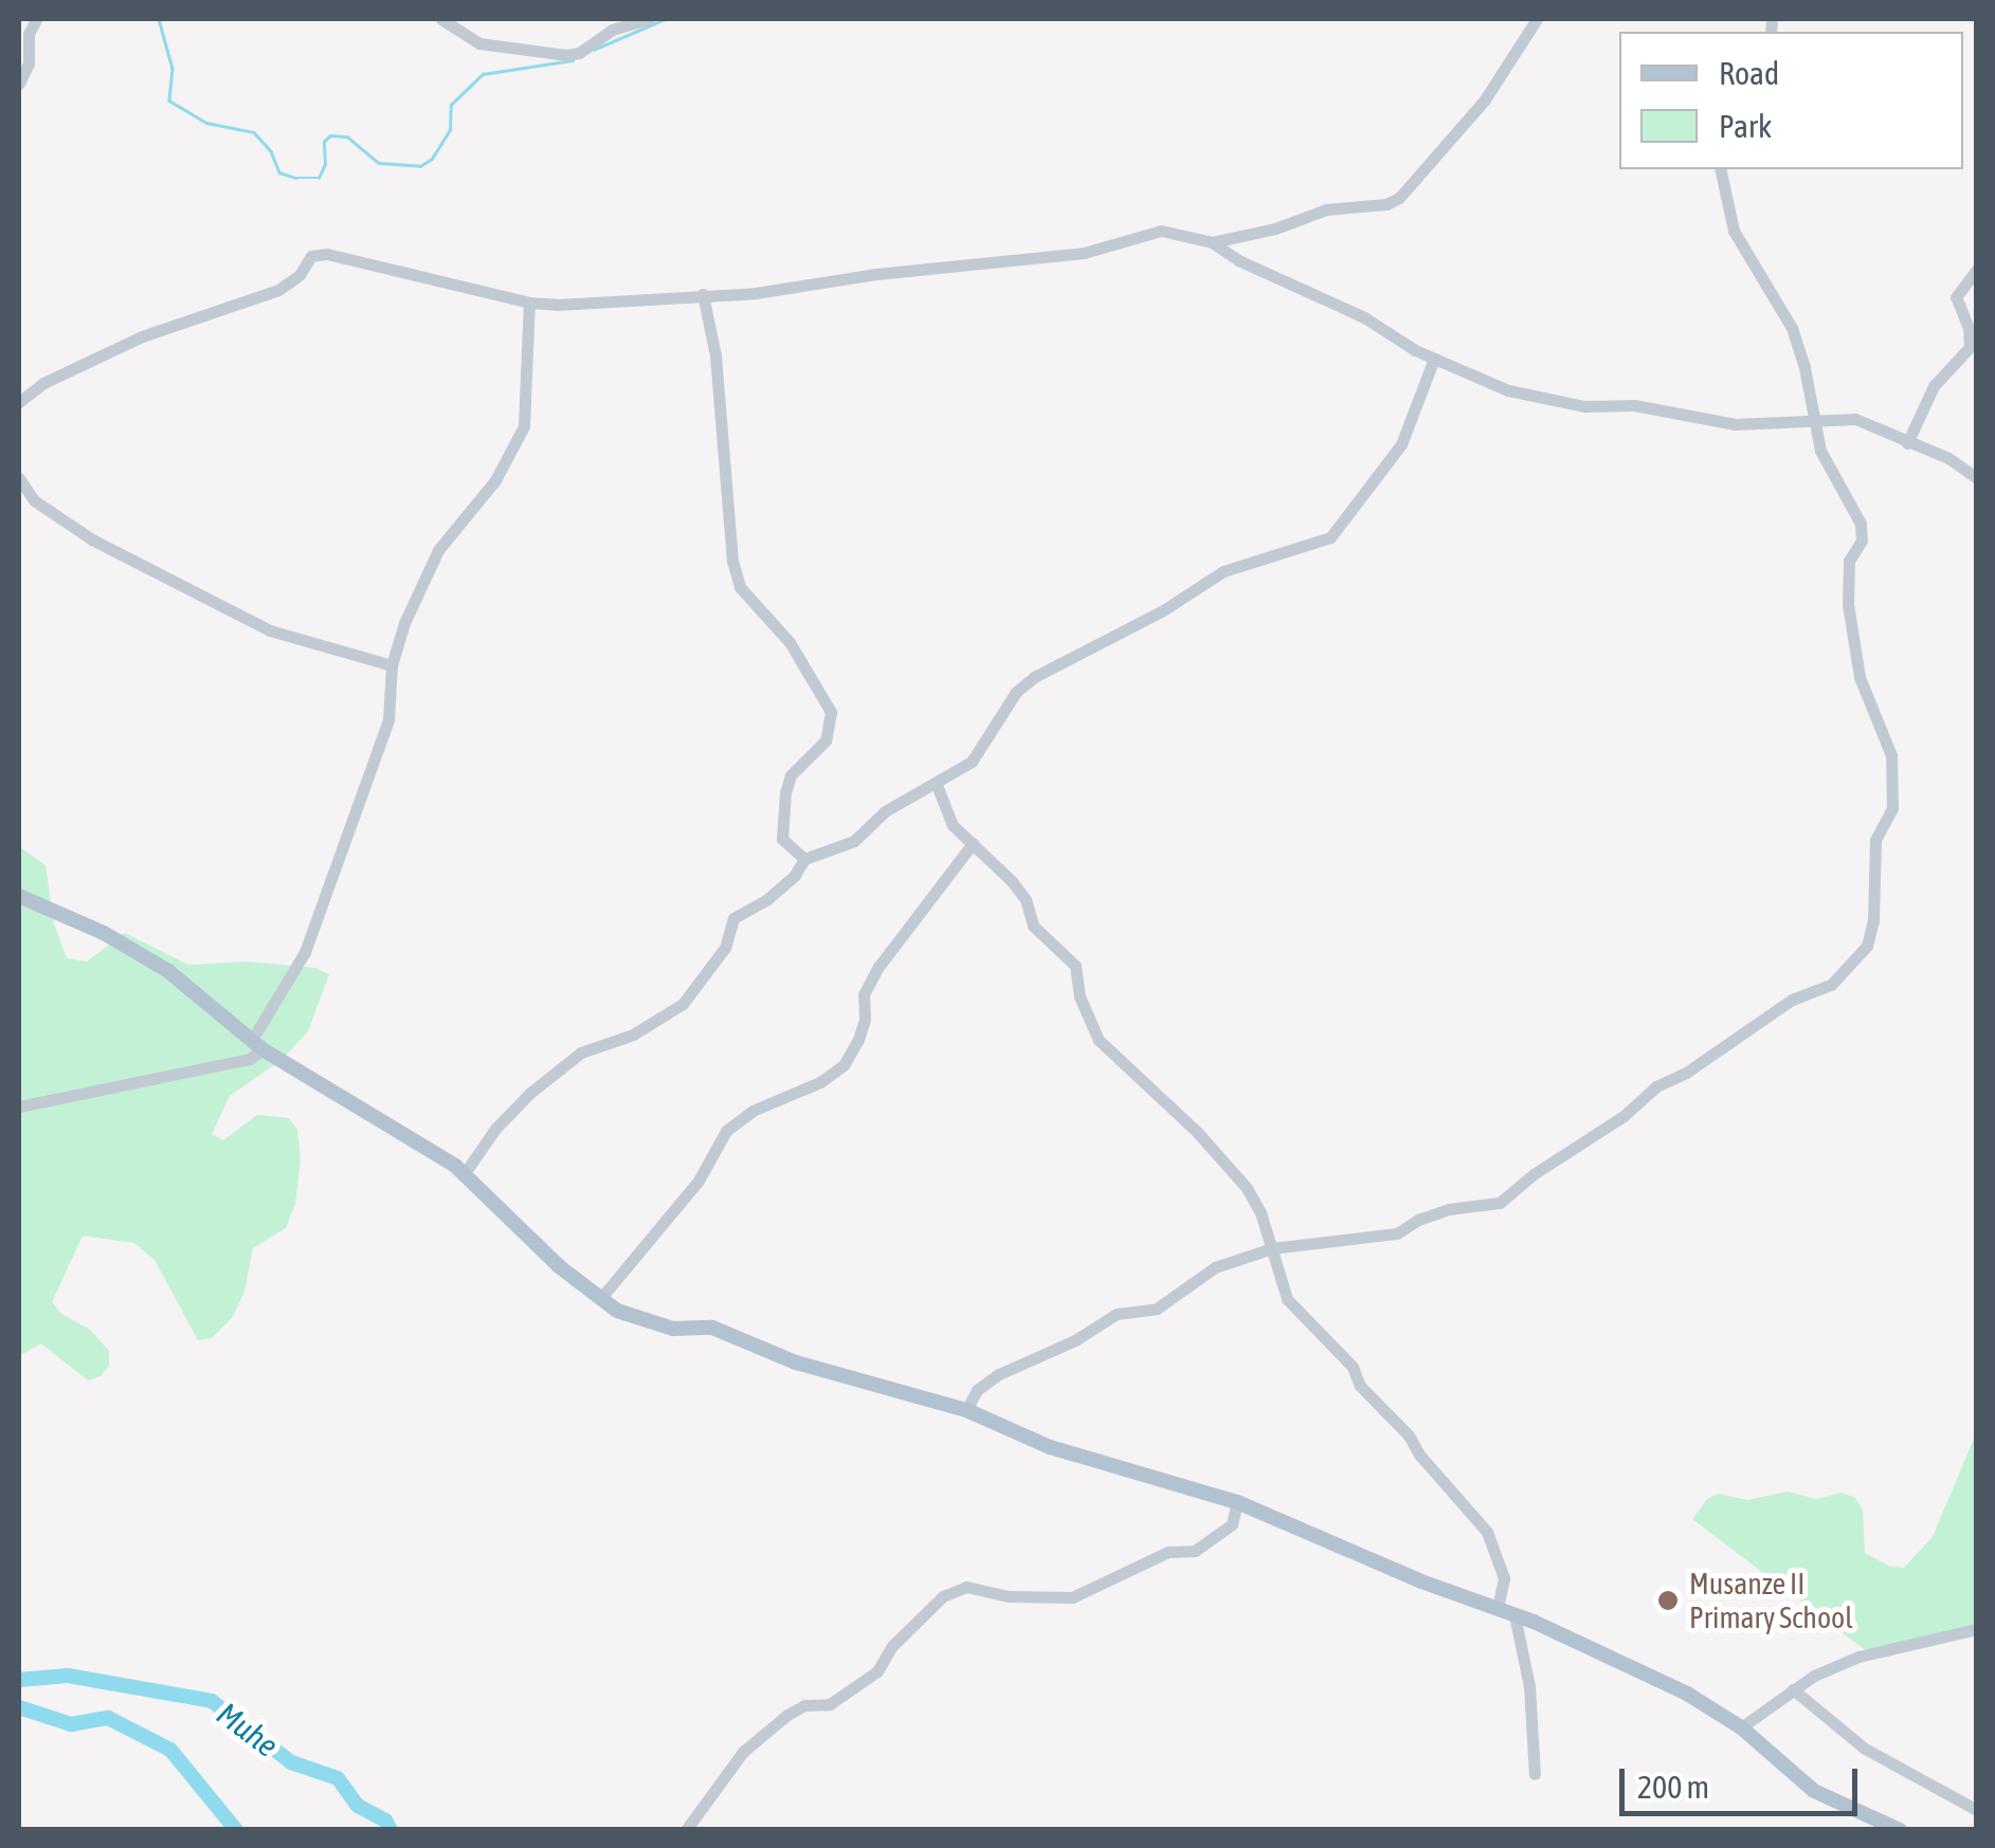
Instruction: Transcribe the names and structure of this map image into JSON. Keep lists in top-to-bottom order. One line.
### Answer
{"water":["Muhe"],"places":["Musanze II Primary School"],"legend":["Road","Park"],"scale_bar":"200 m"}
